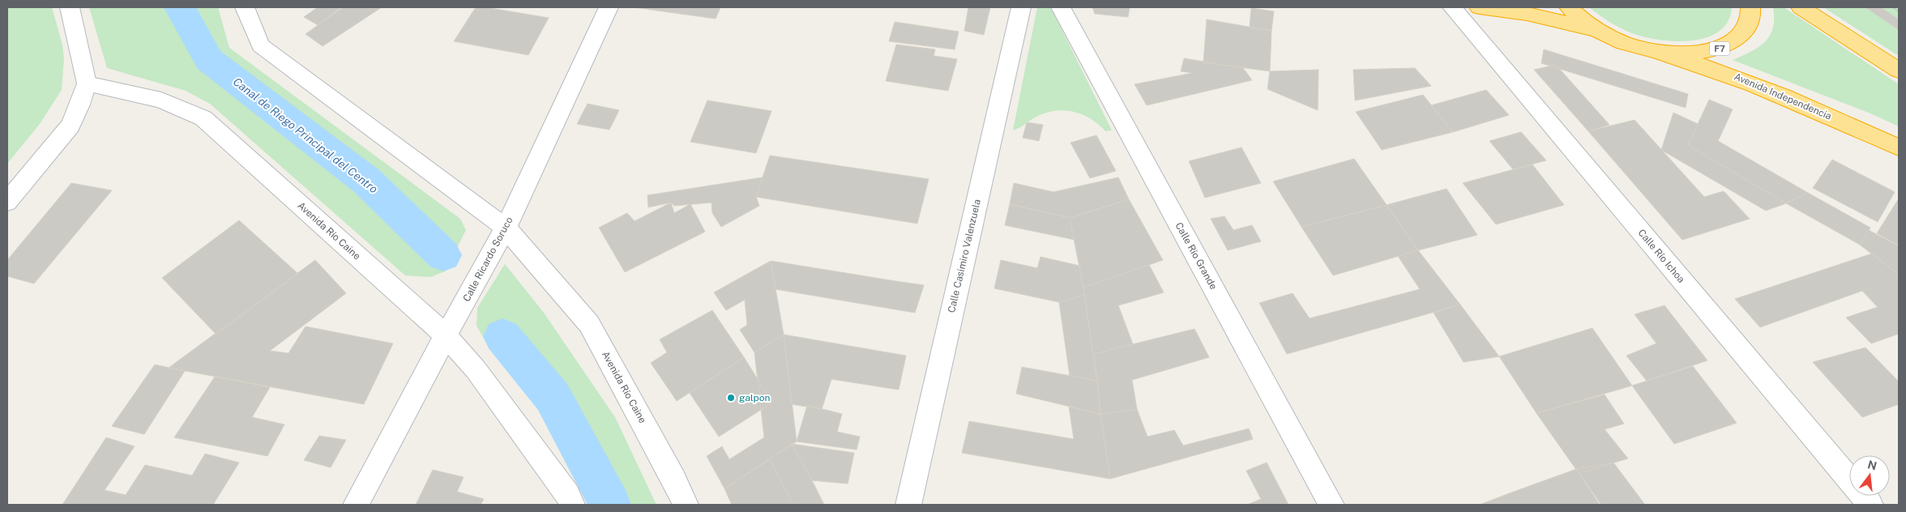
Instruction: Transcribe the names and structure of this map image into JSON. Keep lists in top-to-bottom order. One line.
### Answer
{"streets":{"highway":["F7","Avenida Independencia"],"street":["Avenida Río Caine","Calle Casimiro Valenzuela","Calle Río Grande","Calle Río Ichoa","Calle Ricardo Soruco"]},"crossings":[["F7","Avenida Independencia"],["Avenida Río Caine","Calle Ricardo Soruco"]],"water":["Canal de Riego Principal del Centro"],"places":["galpon"],"north":"top"}
